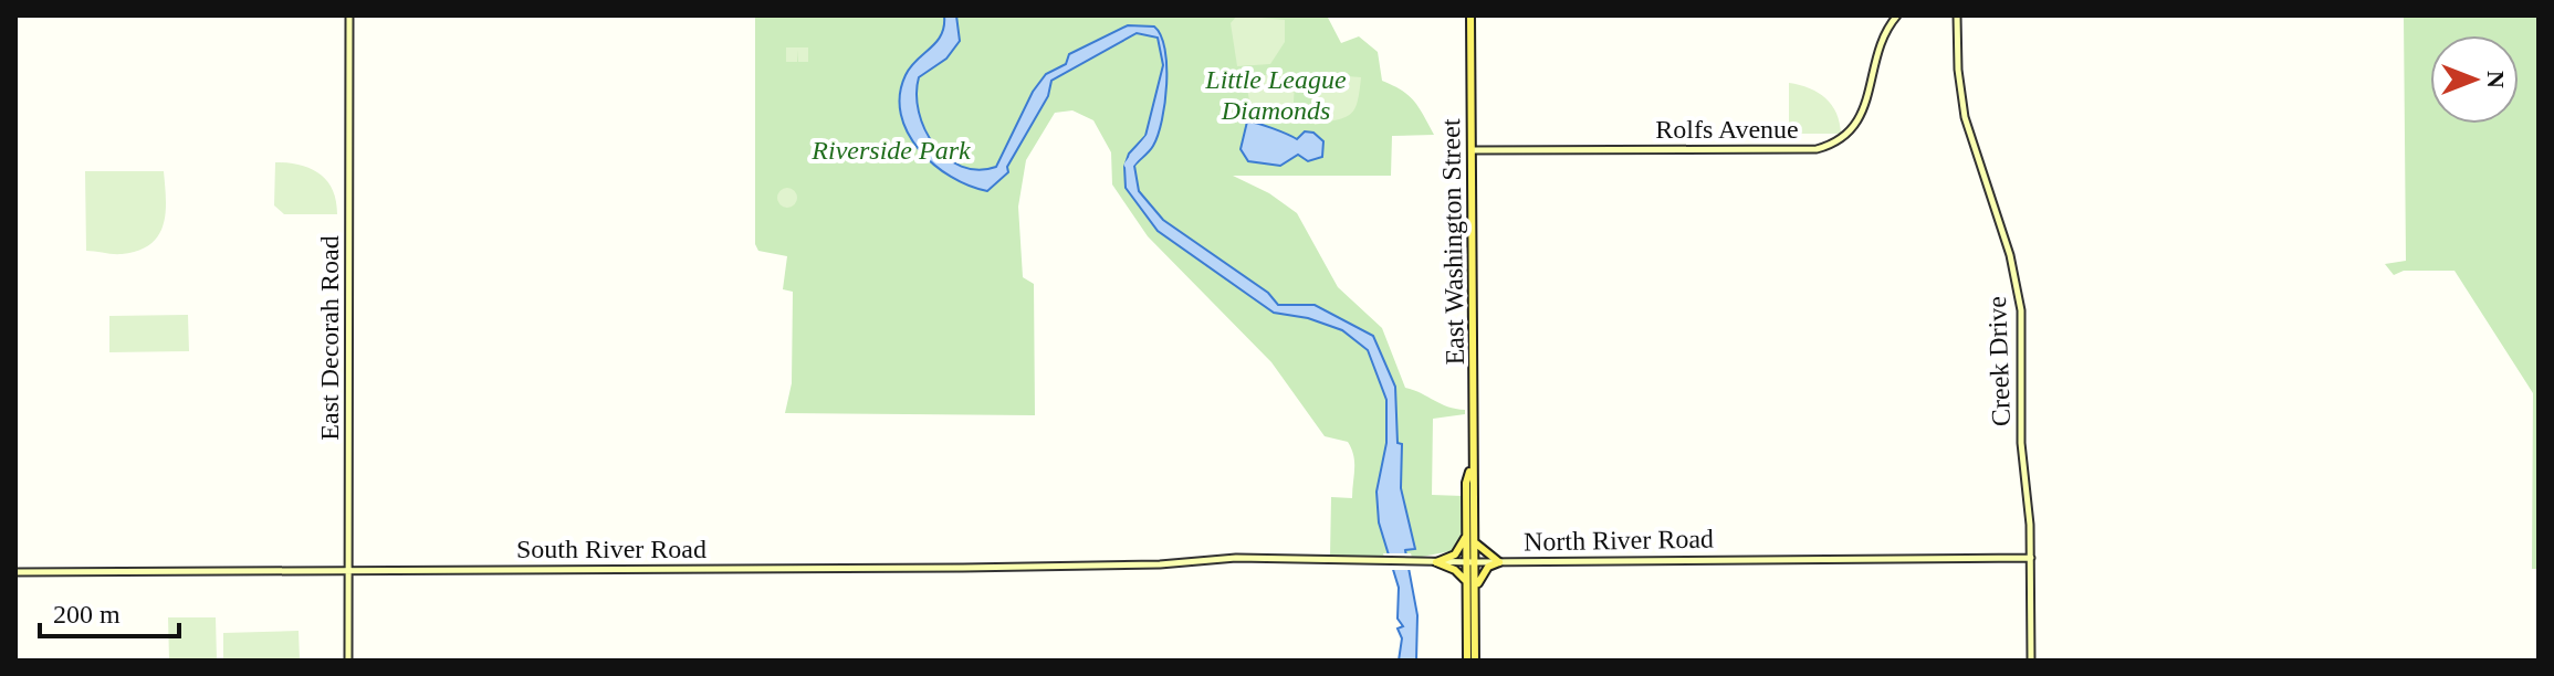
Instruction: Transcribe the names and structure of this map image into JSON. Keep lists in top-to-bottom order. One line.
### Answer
{"streets":{"main road":["East Washington Street"],"street":["Rolfs Avenue","East Decorah Road","Creek Drive","North River Road","South River Road"]},"crossings":[["Rolfs Avenue","East Washington Street"],["East Washington Street","North River Road"],["East Decorah Road","South River Road"],["Creek Drive","North River Road"],["North River Road","South River Road"]],"parks":["Little League Diamonds","Riverside Park"],"scale_bar":"200 m","north":"right"}
